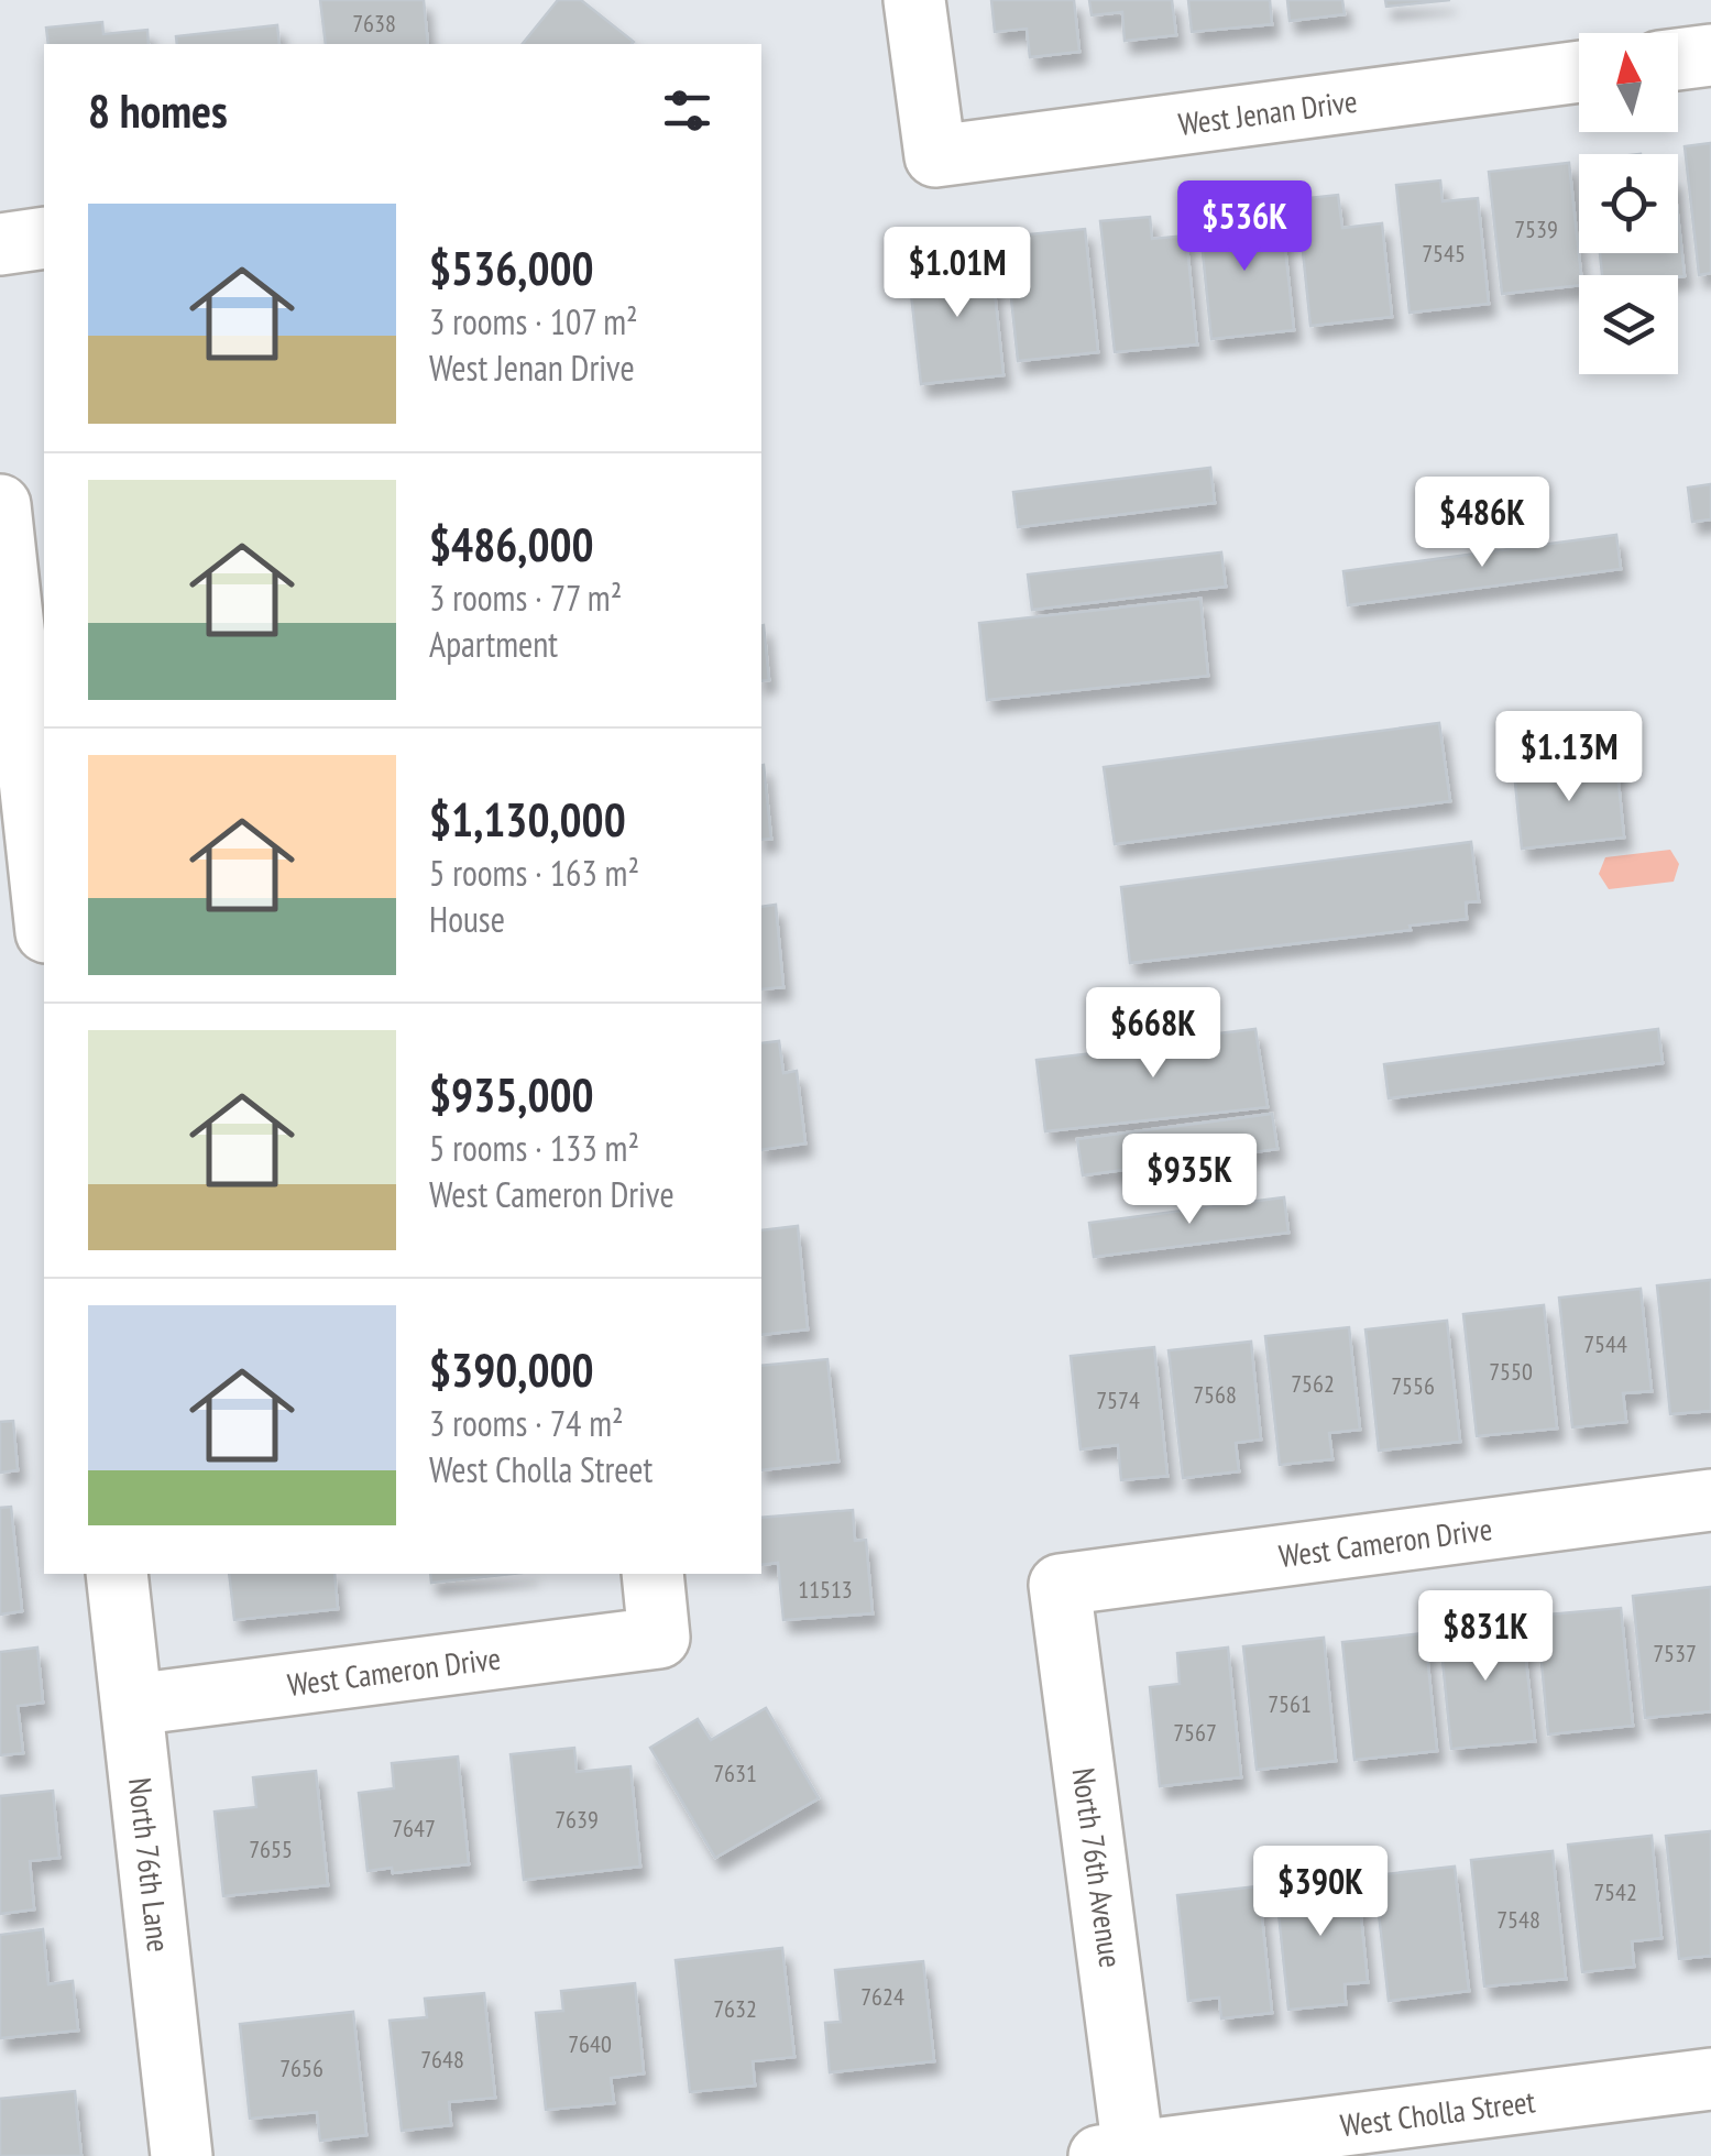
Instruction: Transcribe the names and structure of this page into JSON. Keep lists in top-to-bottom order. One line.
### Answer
{"streets":{"street":["West Jenan Drive","West Cameron Drive","North 76th Lane","North 76th Avenue","West Cholla Street"]},"crossings":[["West Cameron Drive","North 76th Lane"],["West Cameron Drive","North 76th Avenue"],["North 76th Avenue","West Cholla Street"]],"house_numbers":["7638","7539","7545","7544","7550","7562","7556","7568","7574","11513","7537","7561","7567","7631","7639","7647","7655","7542","7548","7624","7632","7640","7648","7656"],"north":"top","page":{"heading":"8 homes","list":[{"name":"$536,000","note":"3 rooms · 107 m² · West Jenan Drive"},{"name":"$486,000","note":"3 rooms · 77 m² · Apartment"},{"name":"$1,130,000","note":"5 rooms · 163 m² · House"},{"name":"$935,000","note":"5 rooms · 133 m² · West Cameron Drive"},{"name":"$390,000","note":"3 rooms · 74 m² · West Cholla Street"}],"price":["$536K","$1.01M","$486K","$1.13M","$668K","$935K","$831K","$390K"]}}
